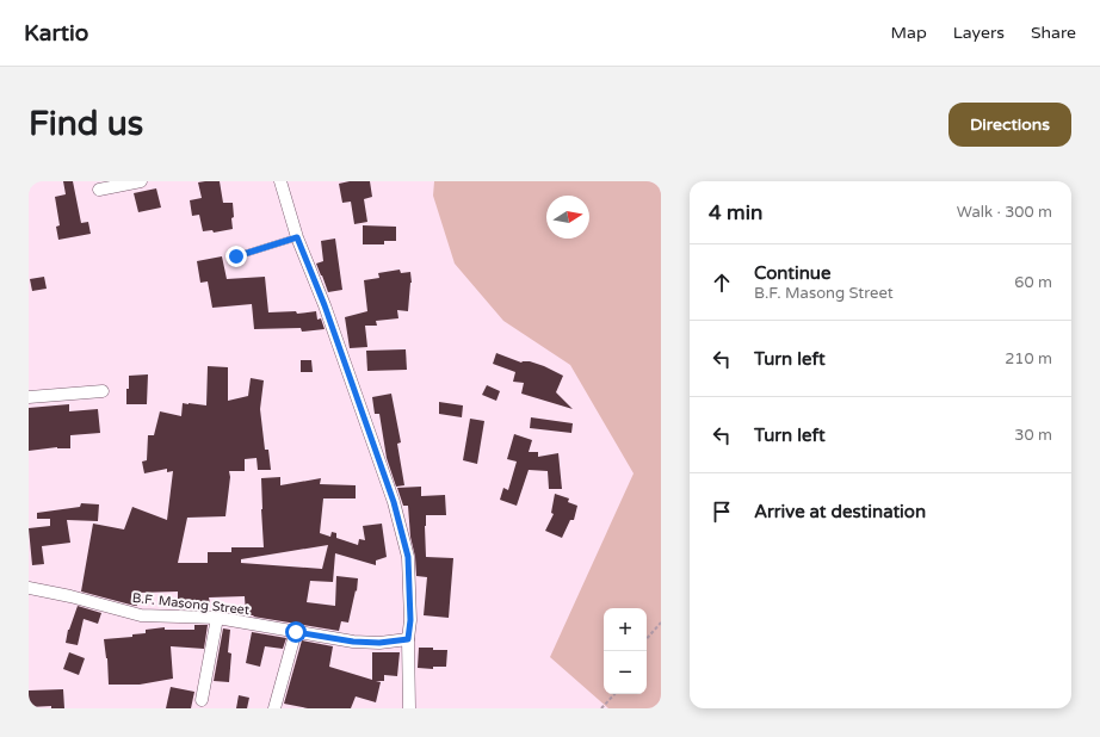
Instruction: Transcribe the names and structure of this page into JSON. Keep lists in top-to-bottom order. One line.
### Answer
{"streets":{"street":["B.F. Masong Street"]},"north":"right","page":{"header":"Kartio","nav":["Map","Layers","Share"],"buttons":"Directions","title":"Find us","heading":["4 min","Walk · 300 m"],"list":[["Continue","B.F. Masong Street","60 m"],["Turn left","210 m"],["Turn left","30 m"],"Arrive at destination"],"map_buttons":["+","−"]}}
